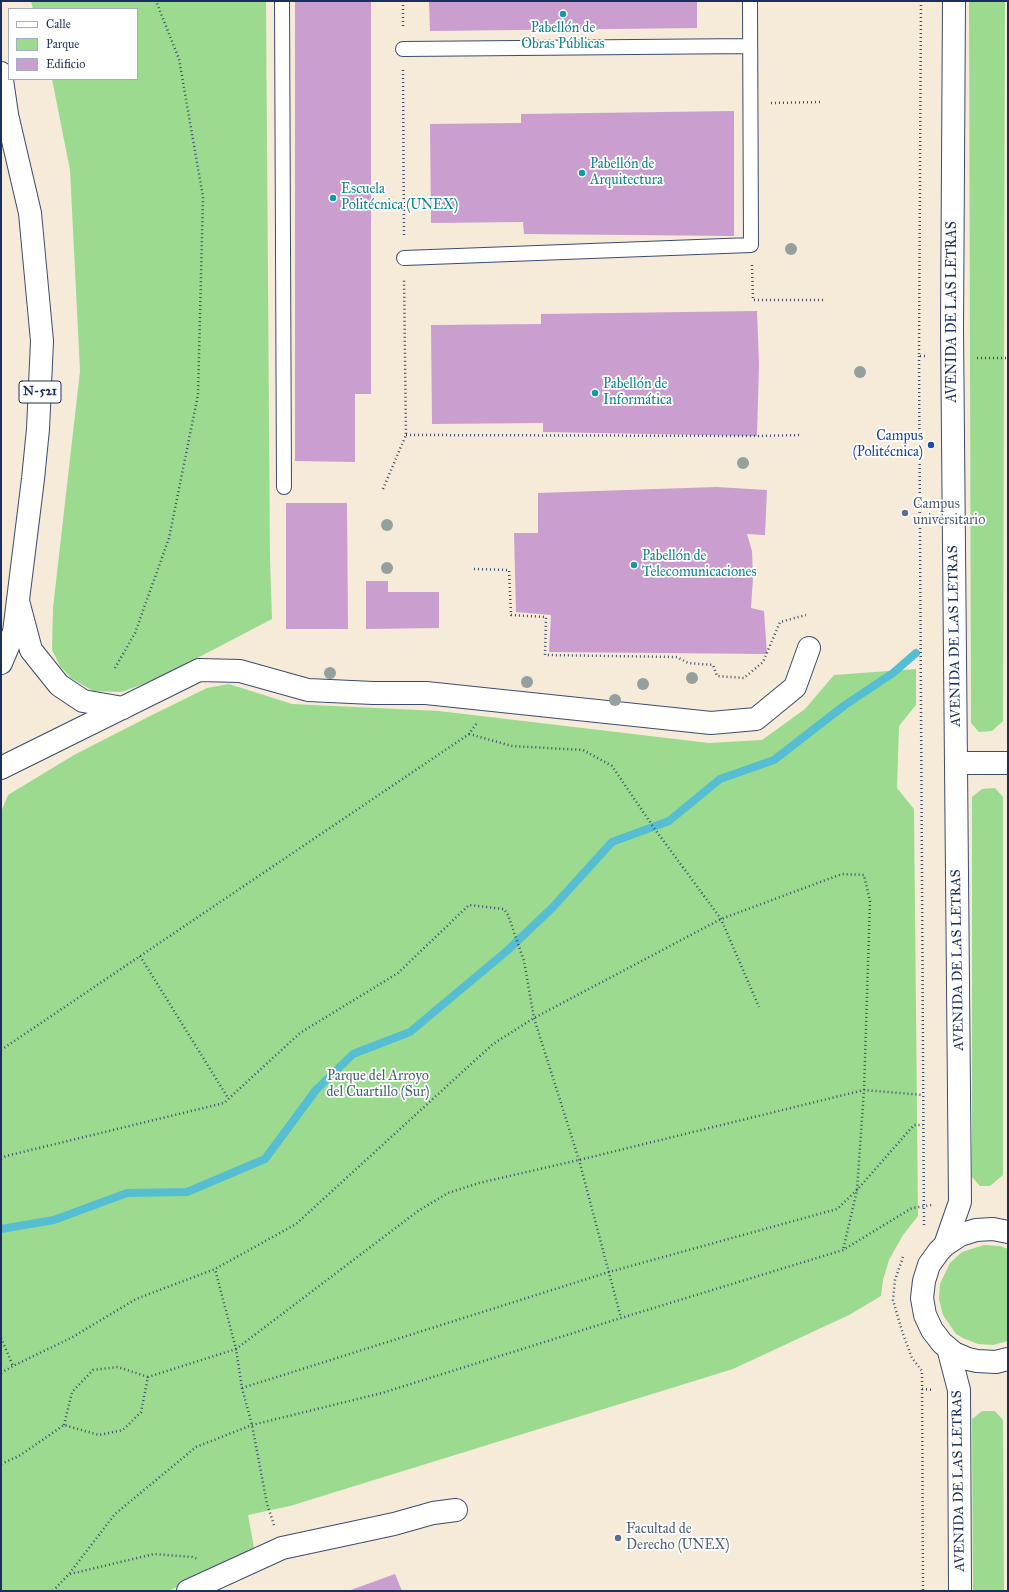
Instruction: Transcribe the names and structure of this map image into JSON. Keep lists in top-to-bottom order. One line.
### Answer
{"streets":{"main road":["AVENIDA DE LAS LETRAS","N-521"]},"parks":["Parque del Arroyo del Cuartillo (Sur)"],"places":["Pabellón de Obras Públicas","Pabellón de Arquitectura","Escuela Politécnica (UNEX)","Pabellón de Informática","Campus (Politécnica)","Campus universitario","Pabellón de Telecomunicaciones","Facultad de Derecho (UNEX)"],"legend":["Calle","Parque","Edificio"]}
